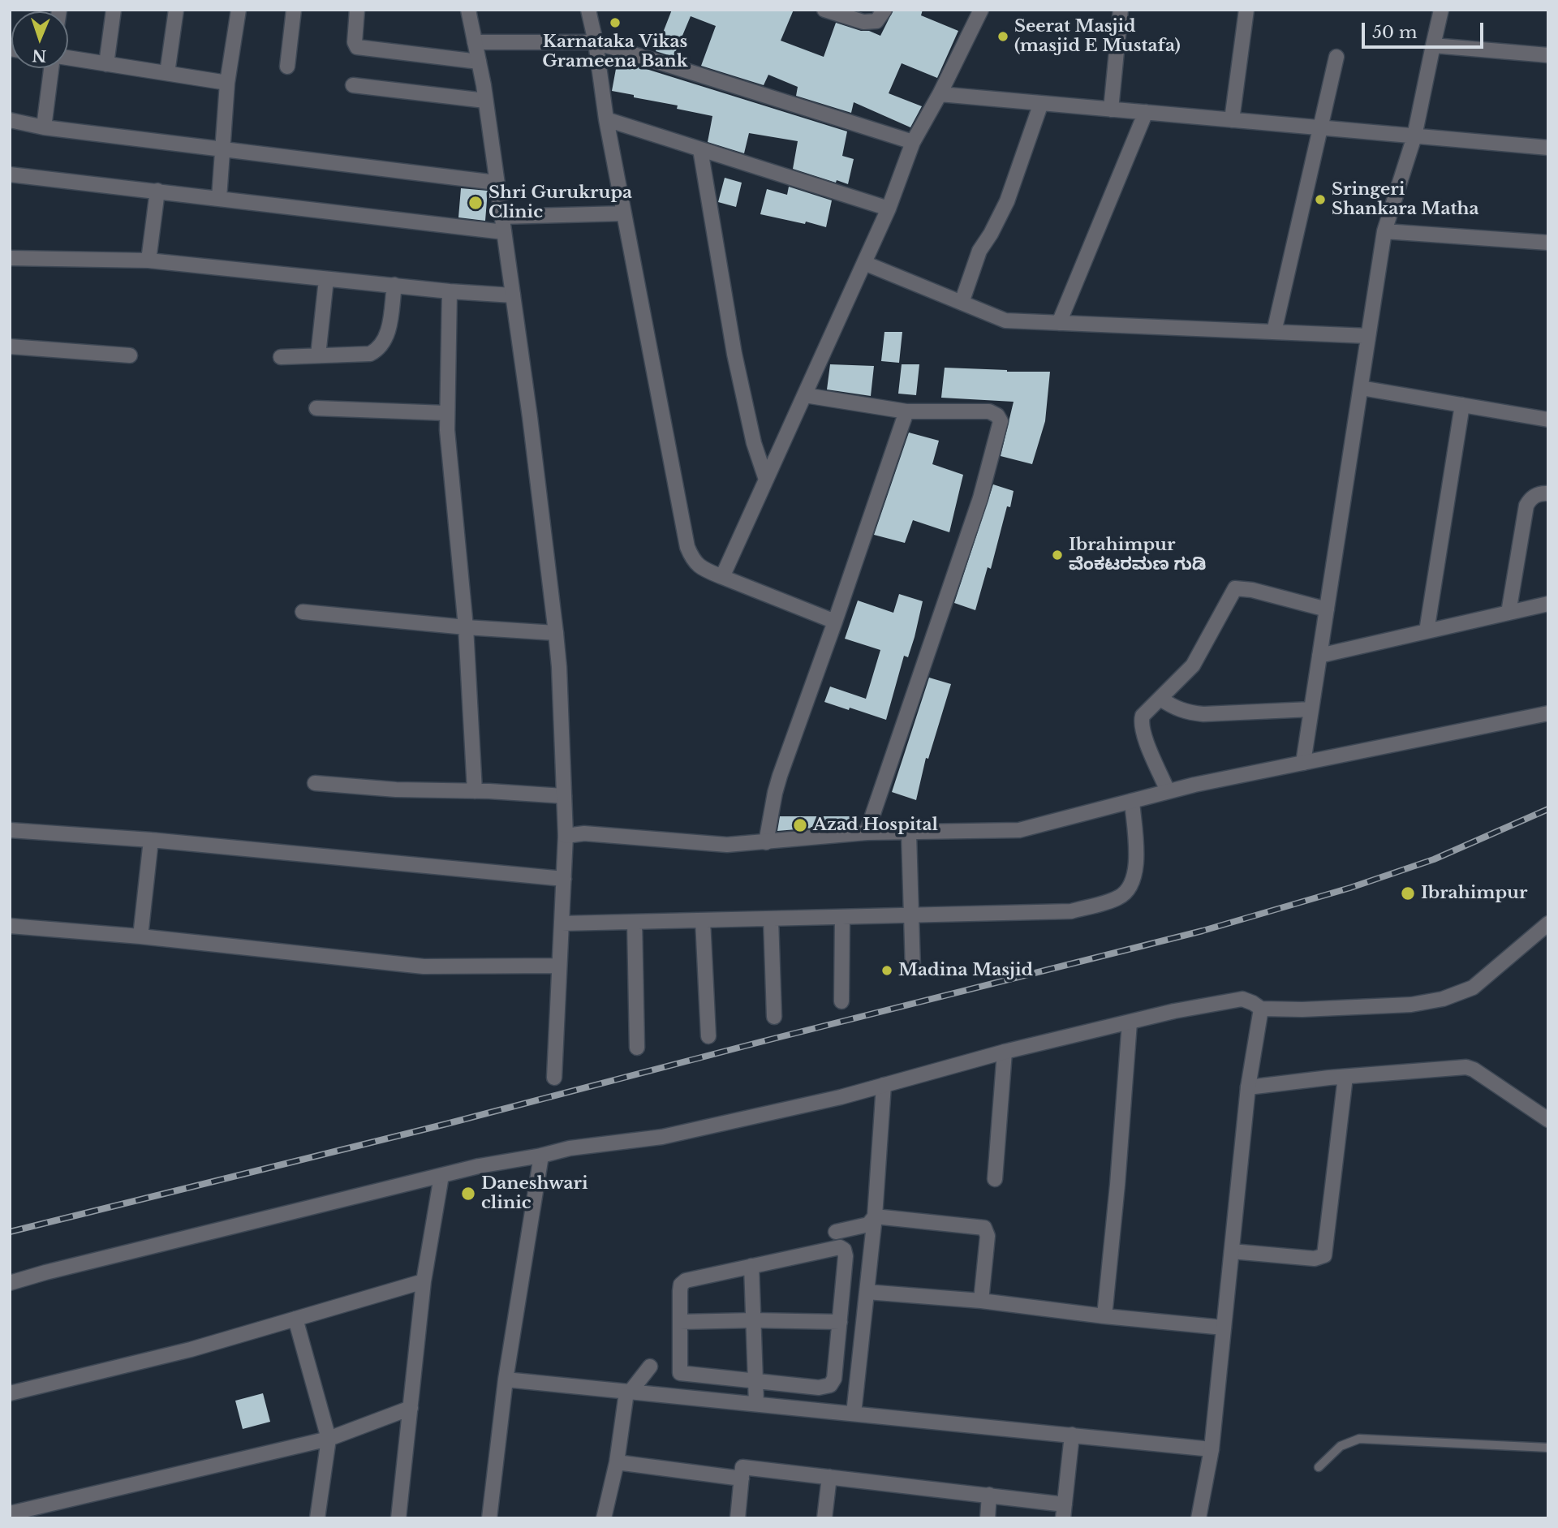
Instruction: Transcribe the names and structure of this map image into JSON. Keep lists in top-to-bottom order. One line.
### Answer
{"places":["Karnataka Vikas Grameena Bank","Seerat Masjid (masjid E Mustafa)","Sringeri Shankara Matha","Shri Gurukrupa Clinic","Ibrahimpur ವೆಂಕಟರಮಣ ಗುಡಿ","Azad Hospital","Ibrahimpur","Madina Masjid","Daneshwari clinic"],"scale_bar":"50 m","north":"bottom"}
